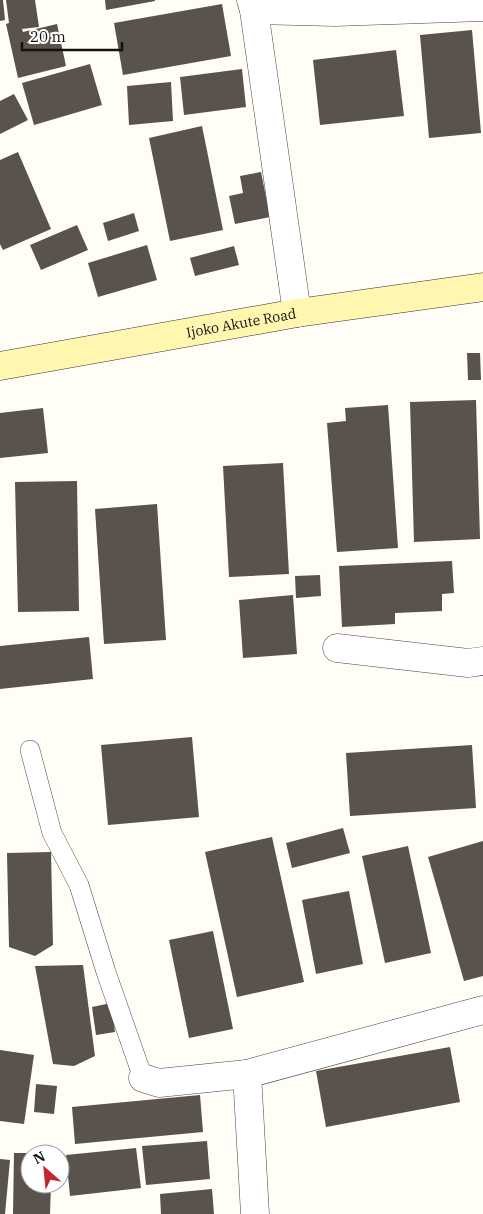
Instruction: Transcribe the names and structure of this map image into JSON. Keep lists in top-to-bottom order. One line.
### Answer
{"streets":{"main road":["Ijoko Akute Road"]},"scale_bar":"20 m","north":"top left"}
